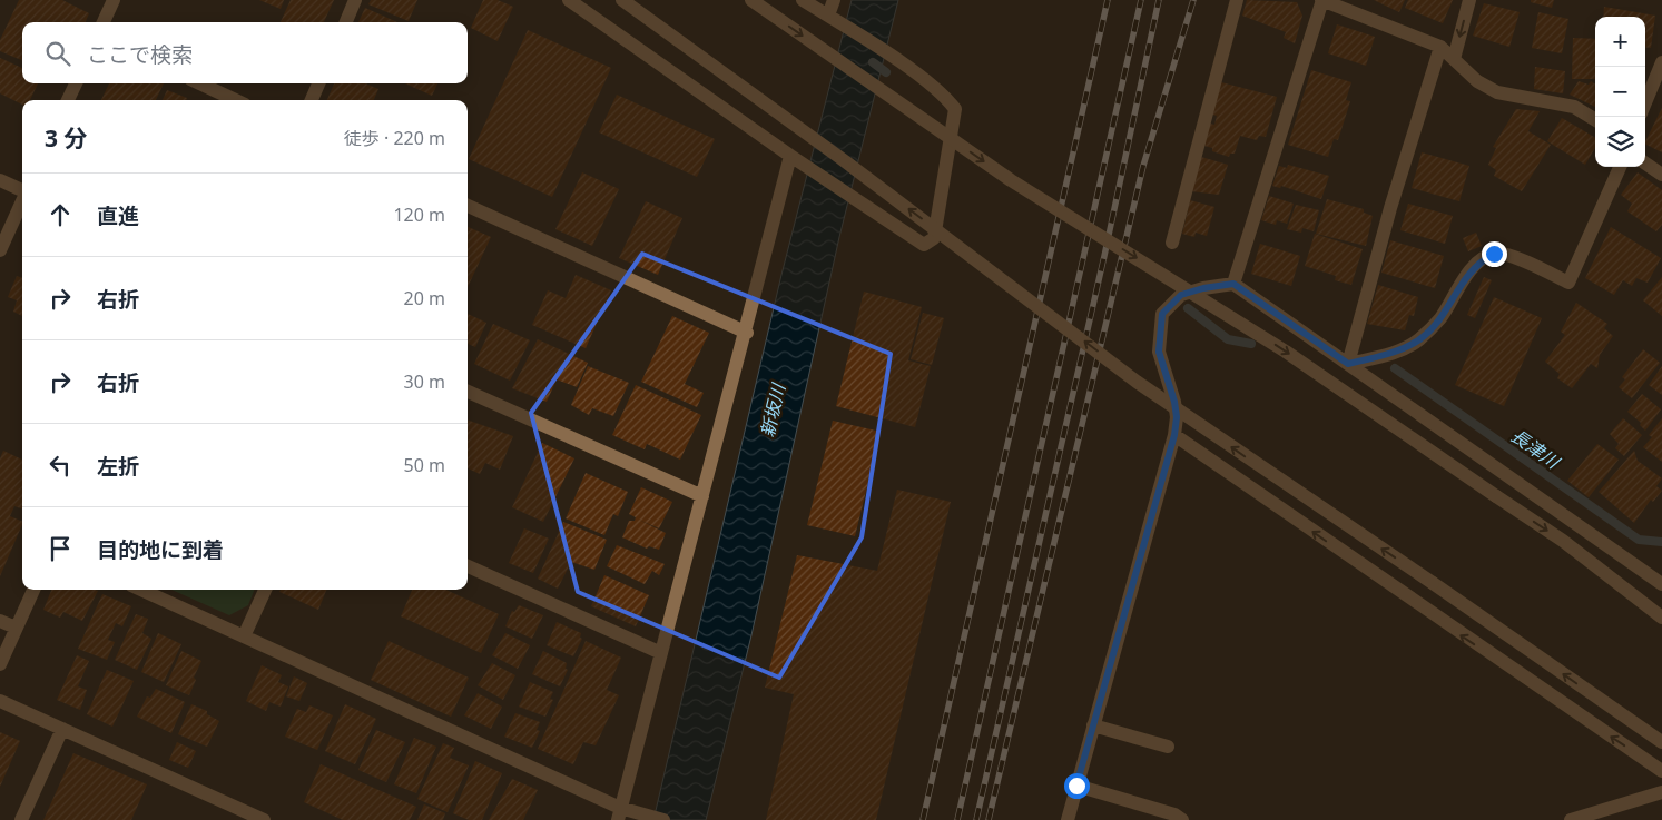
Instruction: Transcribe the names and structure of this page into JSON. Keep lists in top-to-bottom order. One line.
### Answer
{"water":["新坂川","長津川"],"page":{"map_buttons":["+","−"],"search":"ここで検索","heading":["3 分","徒歩 · 220 m"],"list":[["直進","120 m"],["右折","20 m"],["右折","30 m"],["左折","50 m"],"目的地に到着"]}}
